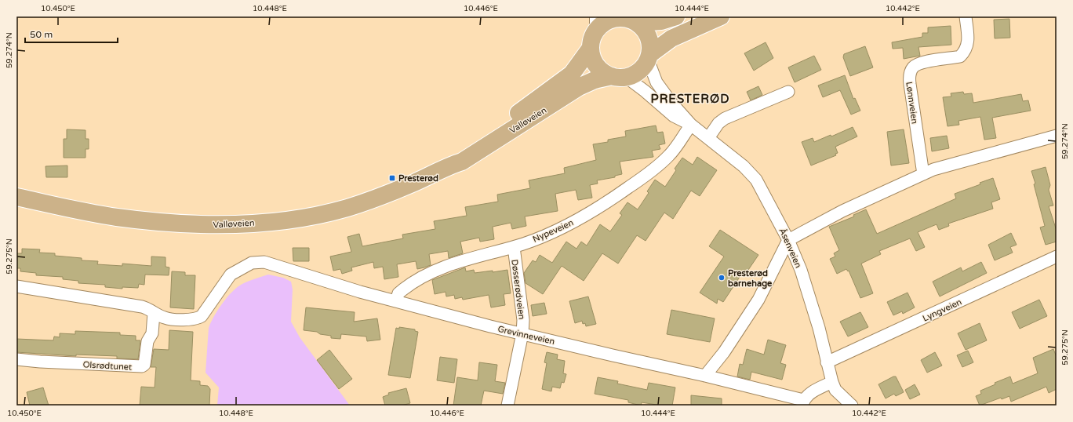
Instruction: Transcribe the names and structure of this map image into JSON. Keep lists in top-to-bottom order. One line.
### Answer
{"streets":{"main road":["Valløveien"],"street":["Lønnveien","Nypeveien","Åsenveien","Døsserødveien","Lyngveien","Grevinneveien","Olsrødtunet"]},"crossings":[["Valløveien","Åsenveien"],["Nypeveien","Åsenveien"],["Nypeveien","Døsserødveien"],["Nypeveien","Grevinneveien"],["Åsenveien","Lyngveien"],["Døsserødveien","Grevinneveien"],["Grevinneveien","Olsrødtunet"]],"districts":["PRESTERØD"],"places":{"transit":["Presterød"],"other":["Presterød barnehage"]},"scale_bar":"50 m","coordinates":["10.450°E","10.448°E","10.446°E","10.444°E","10.442°E","59.274°N","59.275°N"]}
